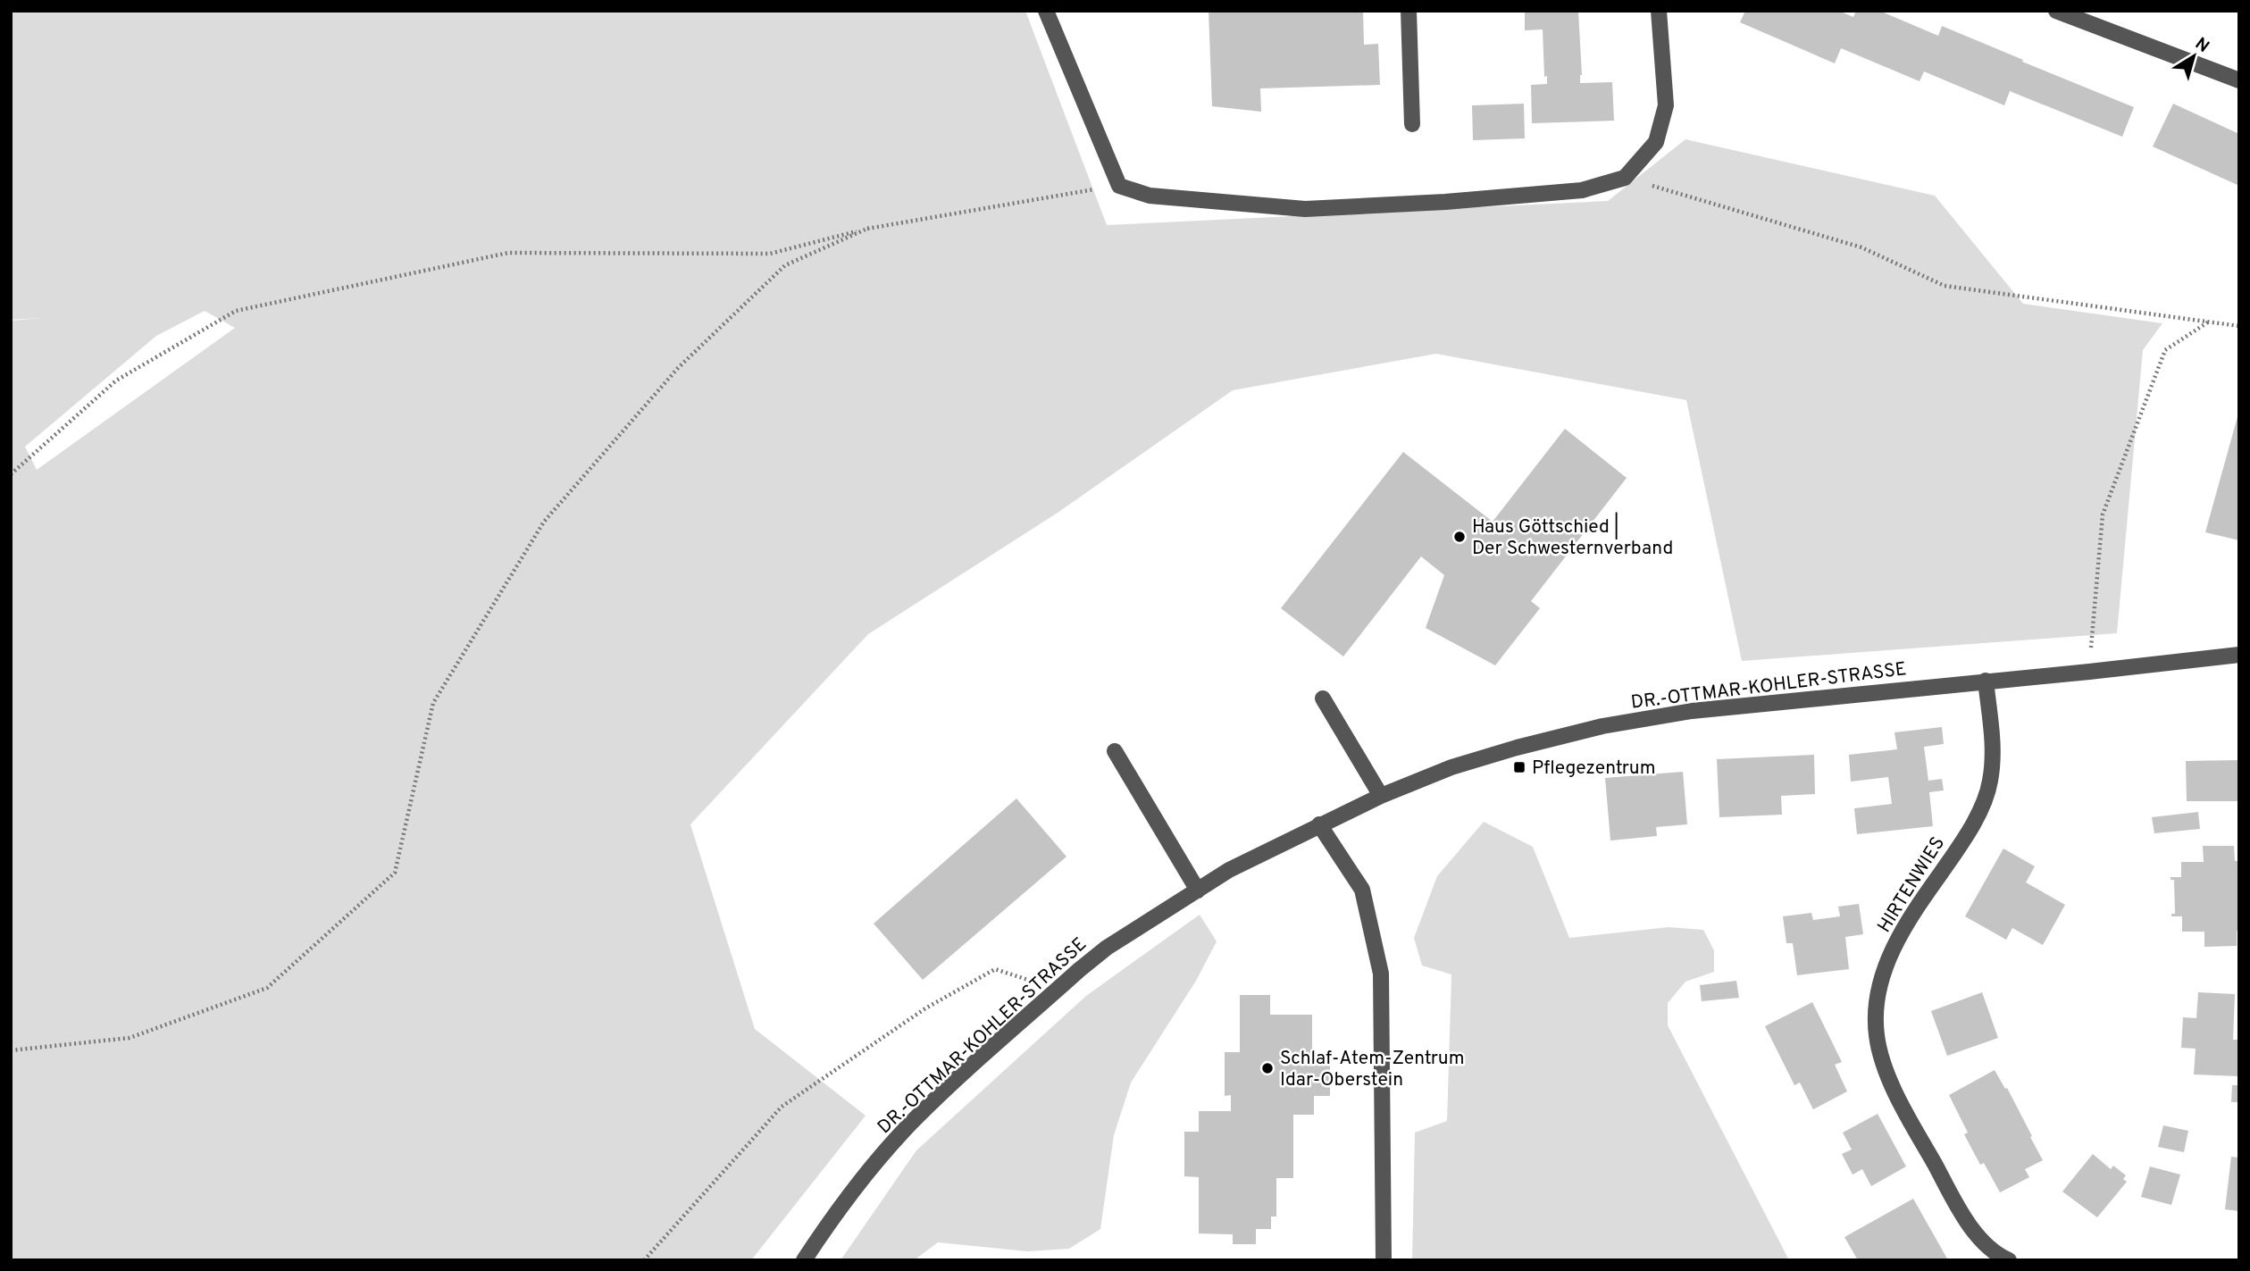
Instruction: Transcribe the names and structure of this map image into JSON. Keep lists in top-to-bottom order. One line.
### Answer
{"streets":{"street":["DR.-OTTMAR-KOHLER-STRASSE","HIRTENWIES"]},"crossings":[["DR.-OTTMAR-KOHLER-STRASSE","HIRTENWIES"]],"places":{"other":["Haus Göttschied | Der Schwesternverband","Schlaf-Atem-Zentrum Idar-Oberstein"],"transit":["Pflegezentrum"]},"north":"top right"}
